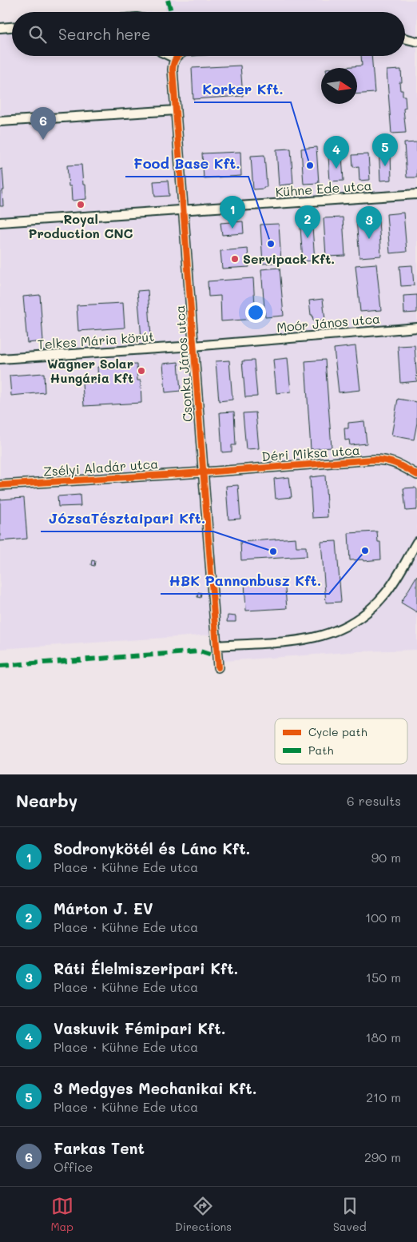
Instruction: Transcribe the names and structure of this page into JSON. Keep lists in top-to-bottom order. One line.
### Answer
{"streets":{"street":["Kühne Ede utca","Moór János utca","Telkes Mária körút","Csonka János utca","Déri Miksa utca","Zsélyi Aladár utca"]},"crossings":[["Kühne Ede utca","Csonka János utca"],["Moór János utca","Telkes Mária körút"],["Moór János utca","Csonka János utca"],["Telkes Mária körút","Csonka János utca"],["Csonka János utca","Déri Miksa utca"],["Csonka János utca","Zsélyi Aladár utca"],["Déri Miksa utca","Zsélyi Aladár utca"]],"places":["Korker Kft.","Royal Production CNC","Food Base Kft.","Servipack Kft.","Wagner Solar Hungária Kft","HBK Pannonbusz Kft.","JózsaTésztaipari Kft."],"legend":["Cycle path","Path"],"north":"right","page":{"search":"Search here","pins":["6","5","4","1","2","3"],"heading":["Nearby","6 results"],"list":[{"mark":"1","name":"Sodronykötél és Lánc Kft.","note":"Place · Kühne Ede utca","value":"90 m"},{"mark":"2","name":"Márton J. EV","note":"Place · Kühne Ede utca","value":"100 m"},{"mark":"3","name":"Ráti Élelmiszeripari Kft.","note":"Place · Kühne Ede utca","value":"150 m"},{"mark":"4","name":"Vaskuvik Fémipari Kft.","note":"Place · Kühne Ede utca","value":"180 m"},{"mark":"5","name":"3 Medgyes Mechanikai Kft.","note":"Place · Kühne Ede utca","value":"210 m"},{"mark":"6","name":"Farkas Tent","note":"Office","value":"290 m"}],"nav":["Map","Directions","Saved"]}}
